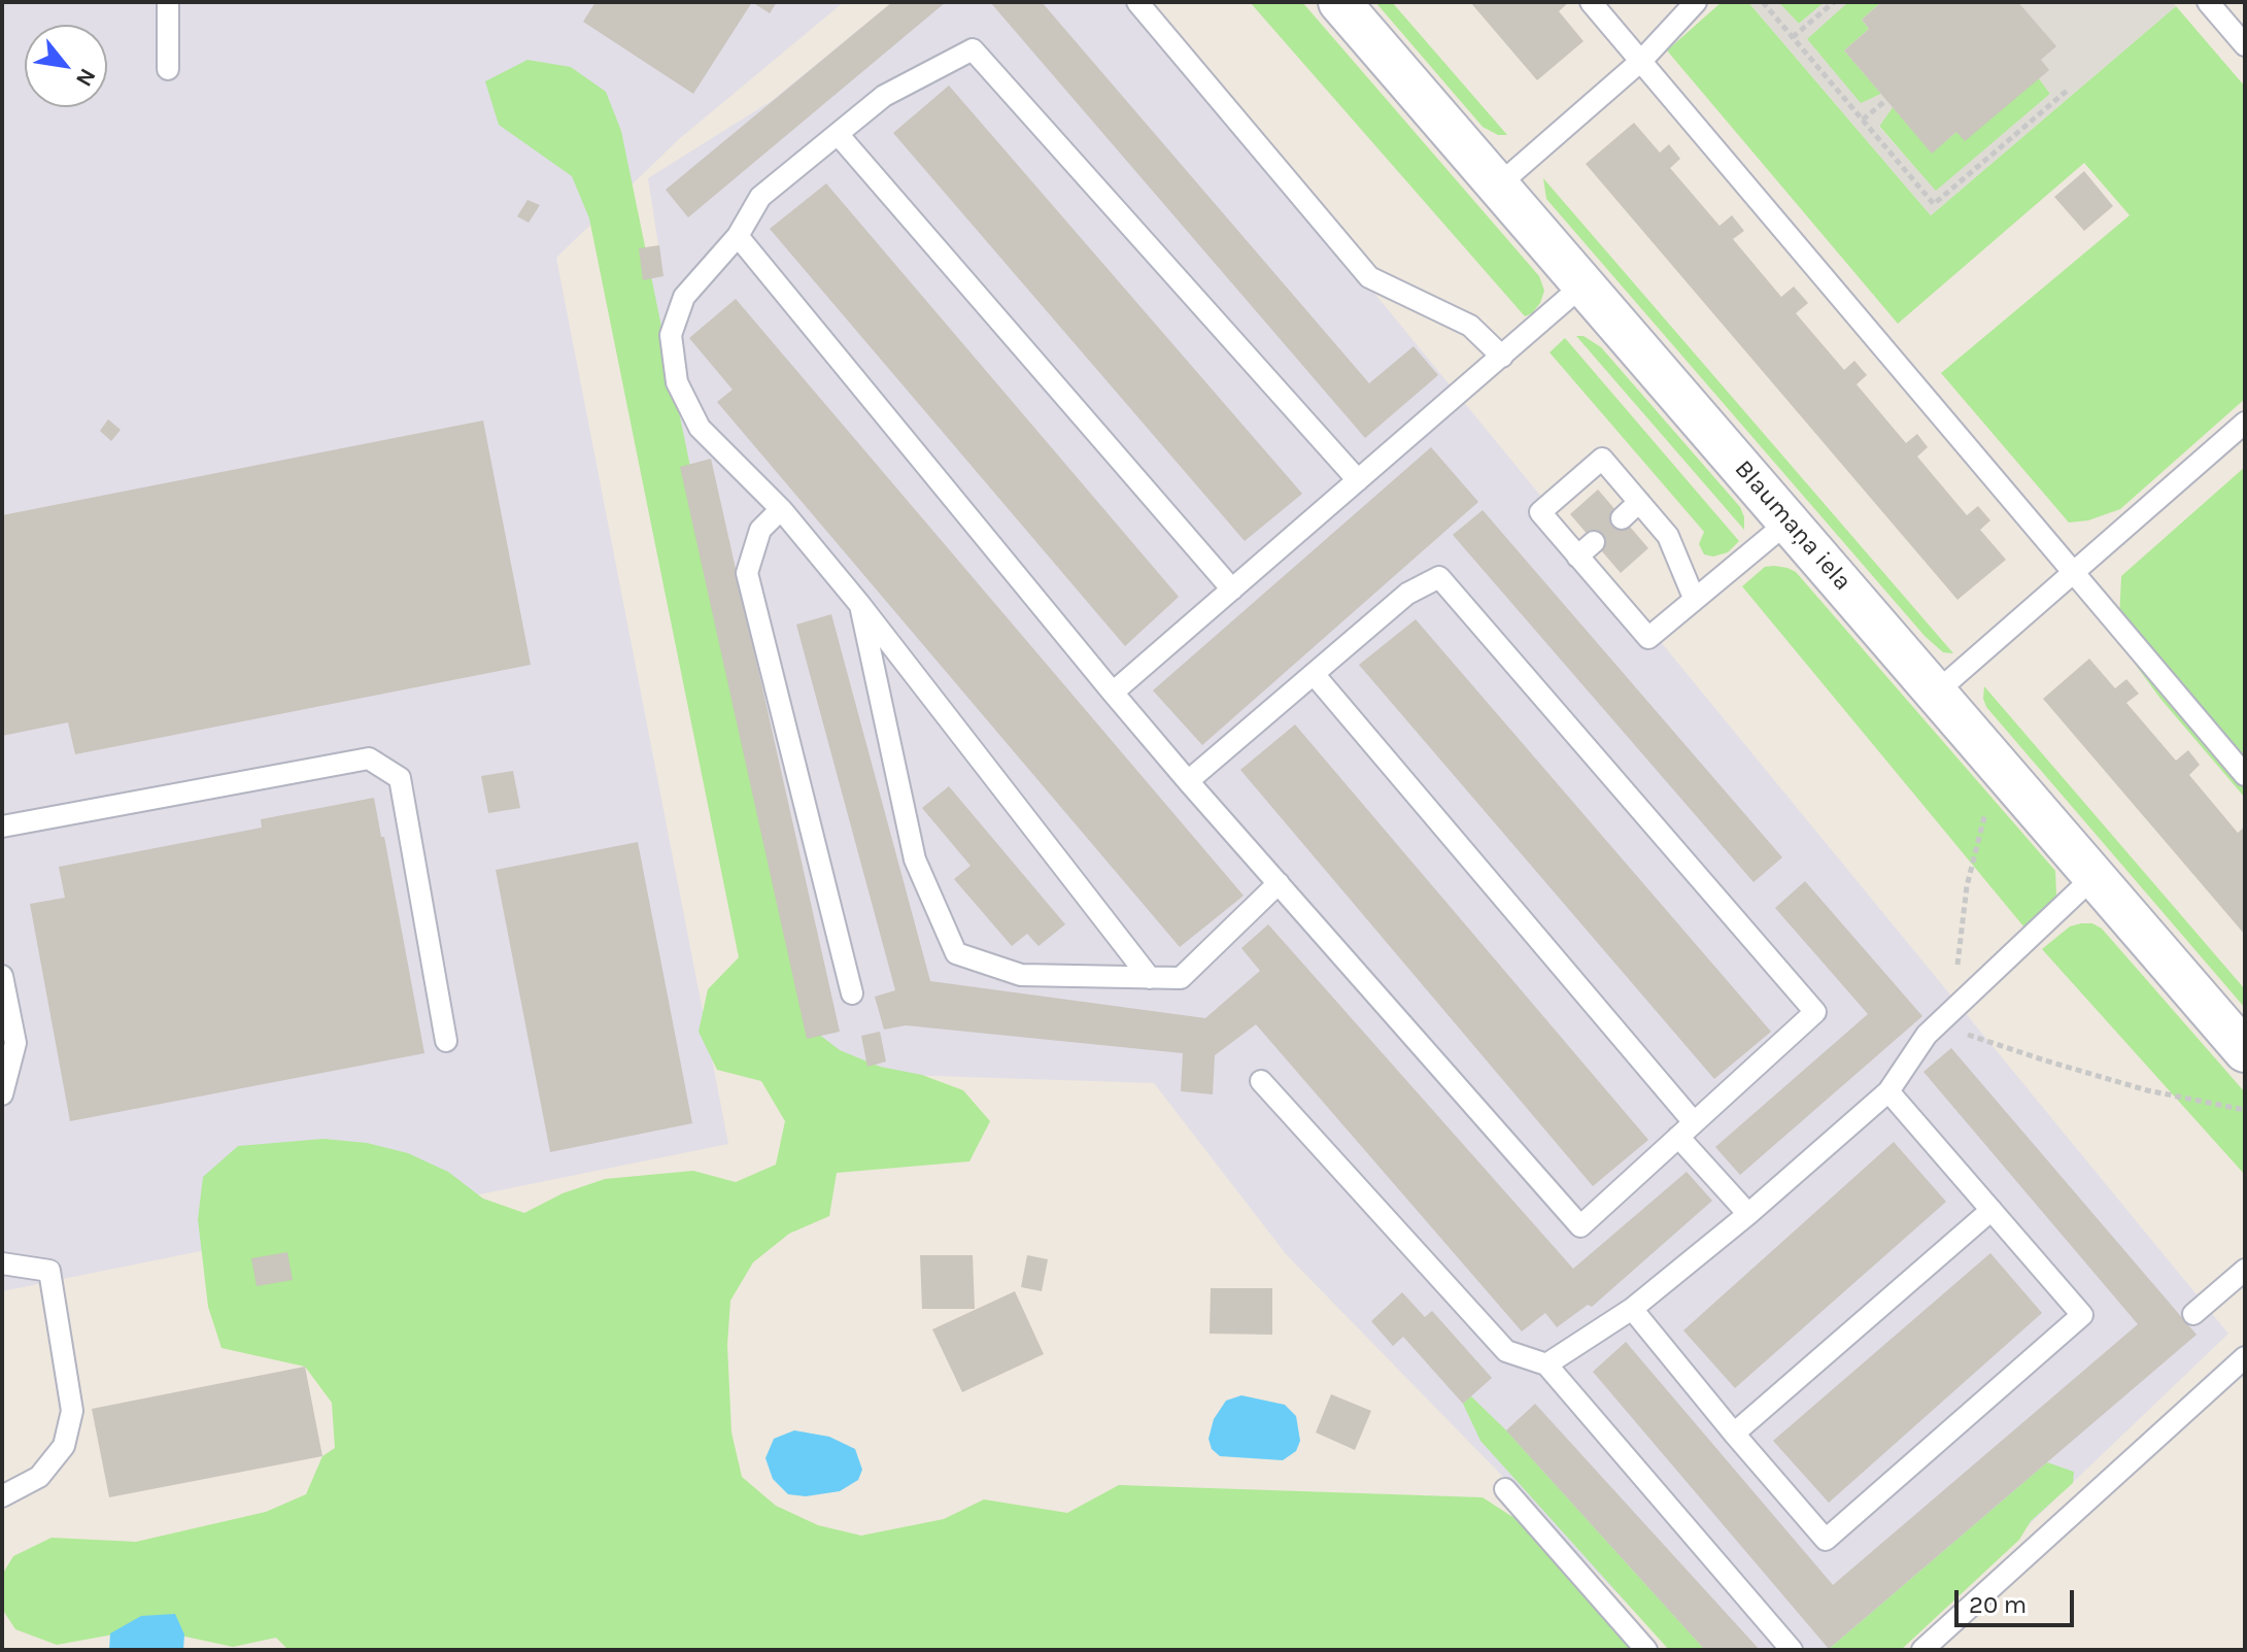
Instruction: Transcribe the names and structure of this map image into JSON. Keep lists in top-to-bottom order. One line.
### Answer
{"streets":{"street":["Blaumaņa iela"]},"scale_bar":"20 m","north":"bottom right"}
